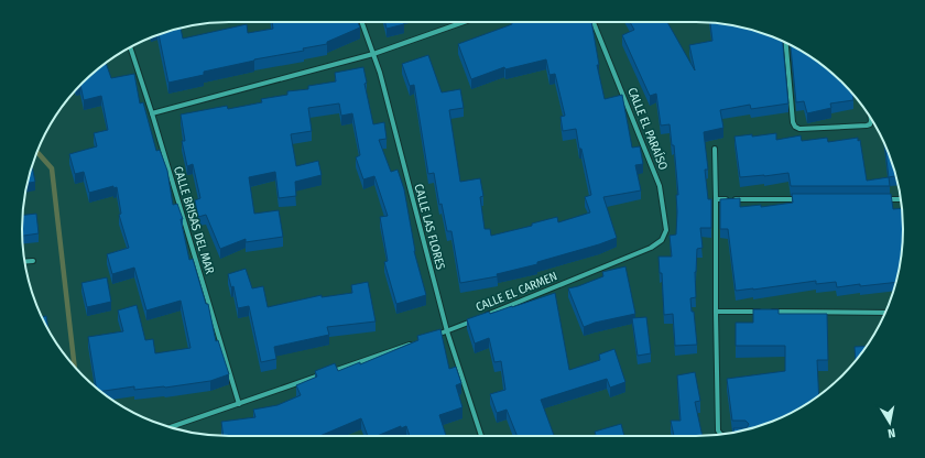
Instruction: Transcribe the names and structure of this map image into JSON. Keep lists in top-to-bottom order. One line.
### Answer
{"streets":{"street":["CALLE EL PARAÍSO","CALLE BRISAS DEL MAR","CALLE LAS FLORES","CALLE EL CARMEN"]},"crossings":[["CALLE EL PARAÍSO","CALLE EL CARMEN"],["CALLE LAS FLORES","CALLE EL CARMEN"]],"north":"bottom"}
